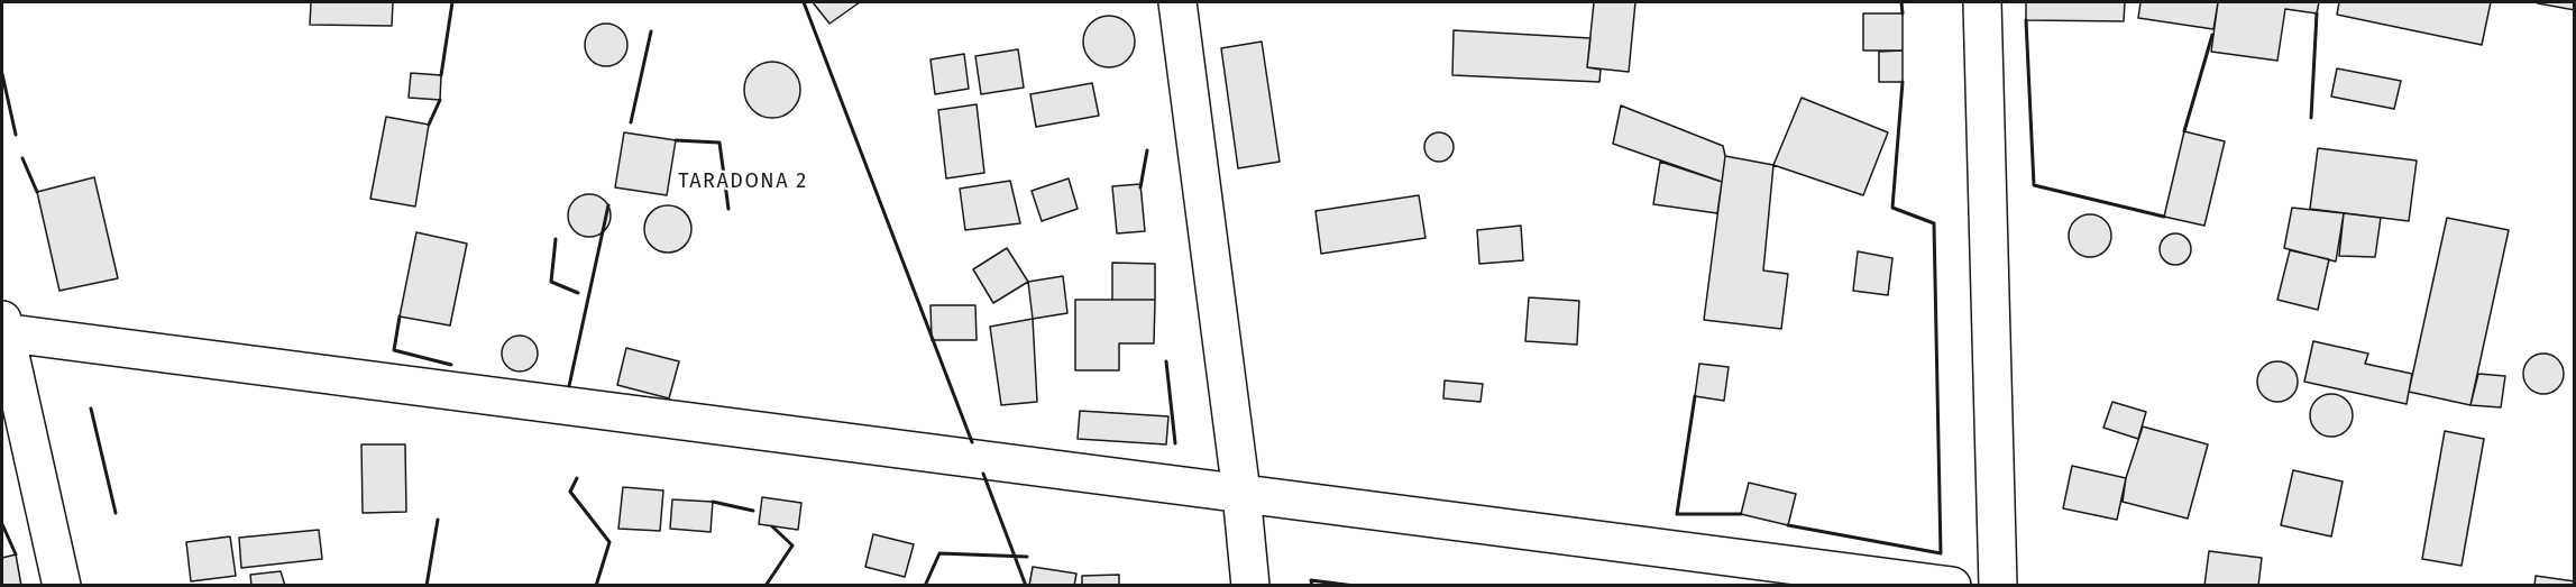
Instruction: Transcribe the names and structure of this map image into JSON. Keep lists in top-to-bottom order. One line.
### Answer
{"districts":["TARADONA 2"]}
